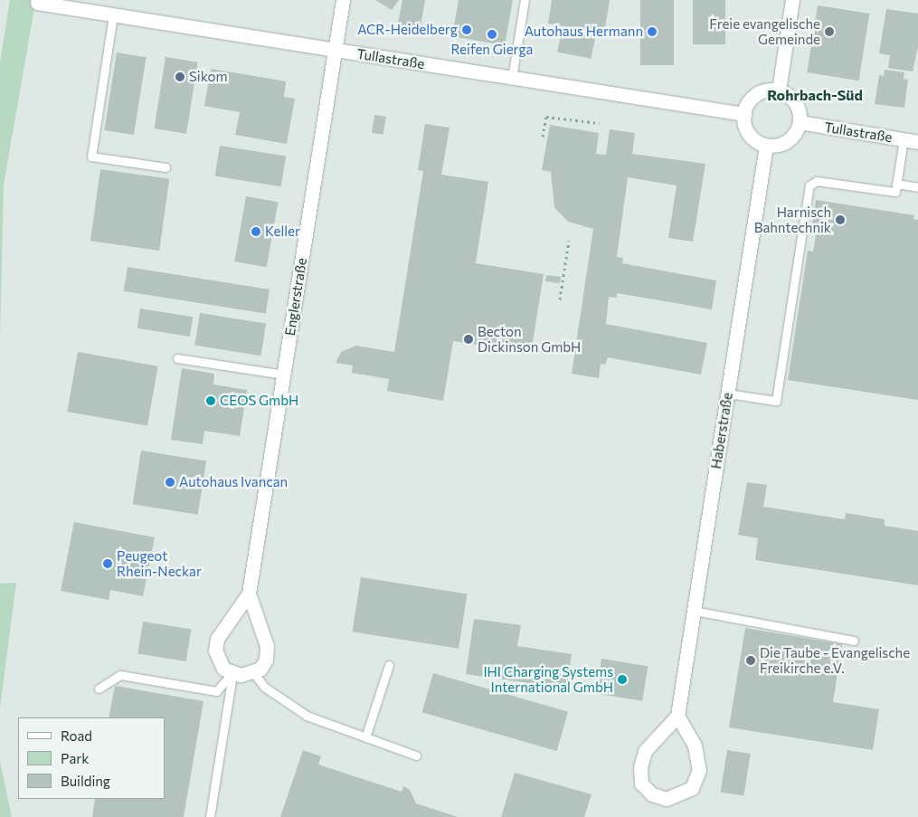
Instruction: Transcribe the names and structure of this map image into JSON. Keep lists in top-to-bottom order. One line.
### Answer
{"streets":{"street":["Tullastraße","Englerstraße","Haberstraße"]},"crossings":[["Tullastraße","Englerstraße"],["Tullastraße","Haberstraße"]],"districts":["Rohrbach-Süd"],"places":["ACR-Heidelberg","Autohaus Hermann","Freie evangelische Gemeinde","Reifen Gierga","Sikom","Harnisch Bahntechnik","Keller","Becton Dickinson GmbH","CEOS GmbH","Autohaus Ivancan","Peugeot Rhein-Neckar","Die Taube - Evangelische Freikirche e.V.","IHI Charging Systems International GmbH"],"legend":["Road","Park","Building"]}
